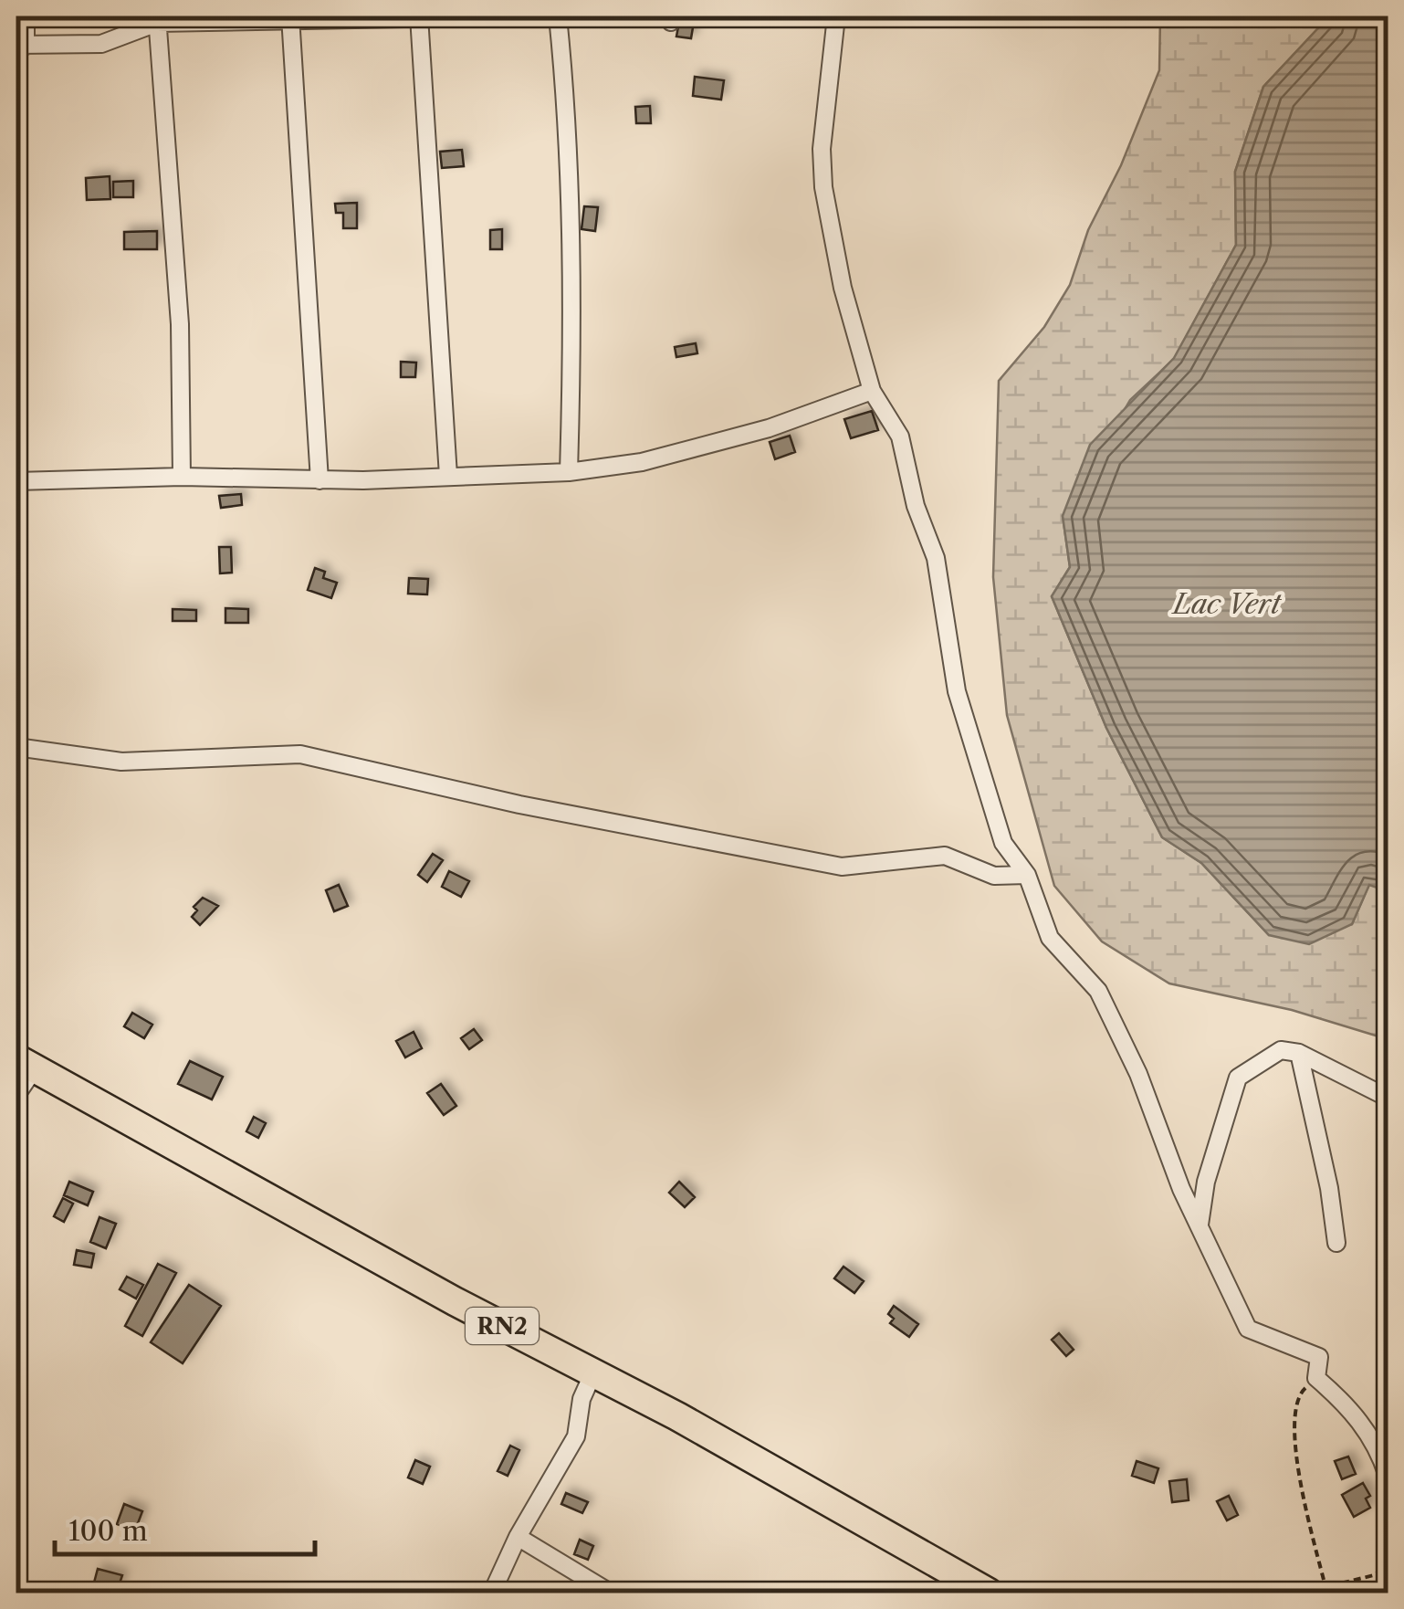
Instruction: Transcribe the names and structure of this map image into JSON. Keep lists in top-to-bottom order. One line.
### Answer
{"streets":{"highway":["RN2"]},"water":["Lac Vert"],"scale_bar":"100 m"}
